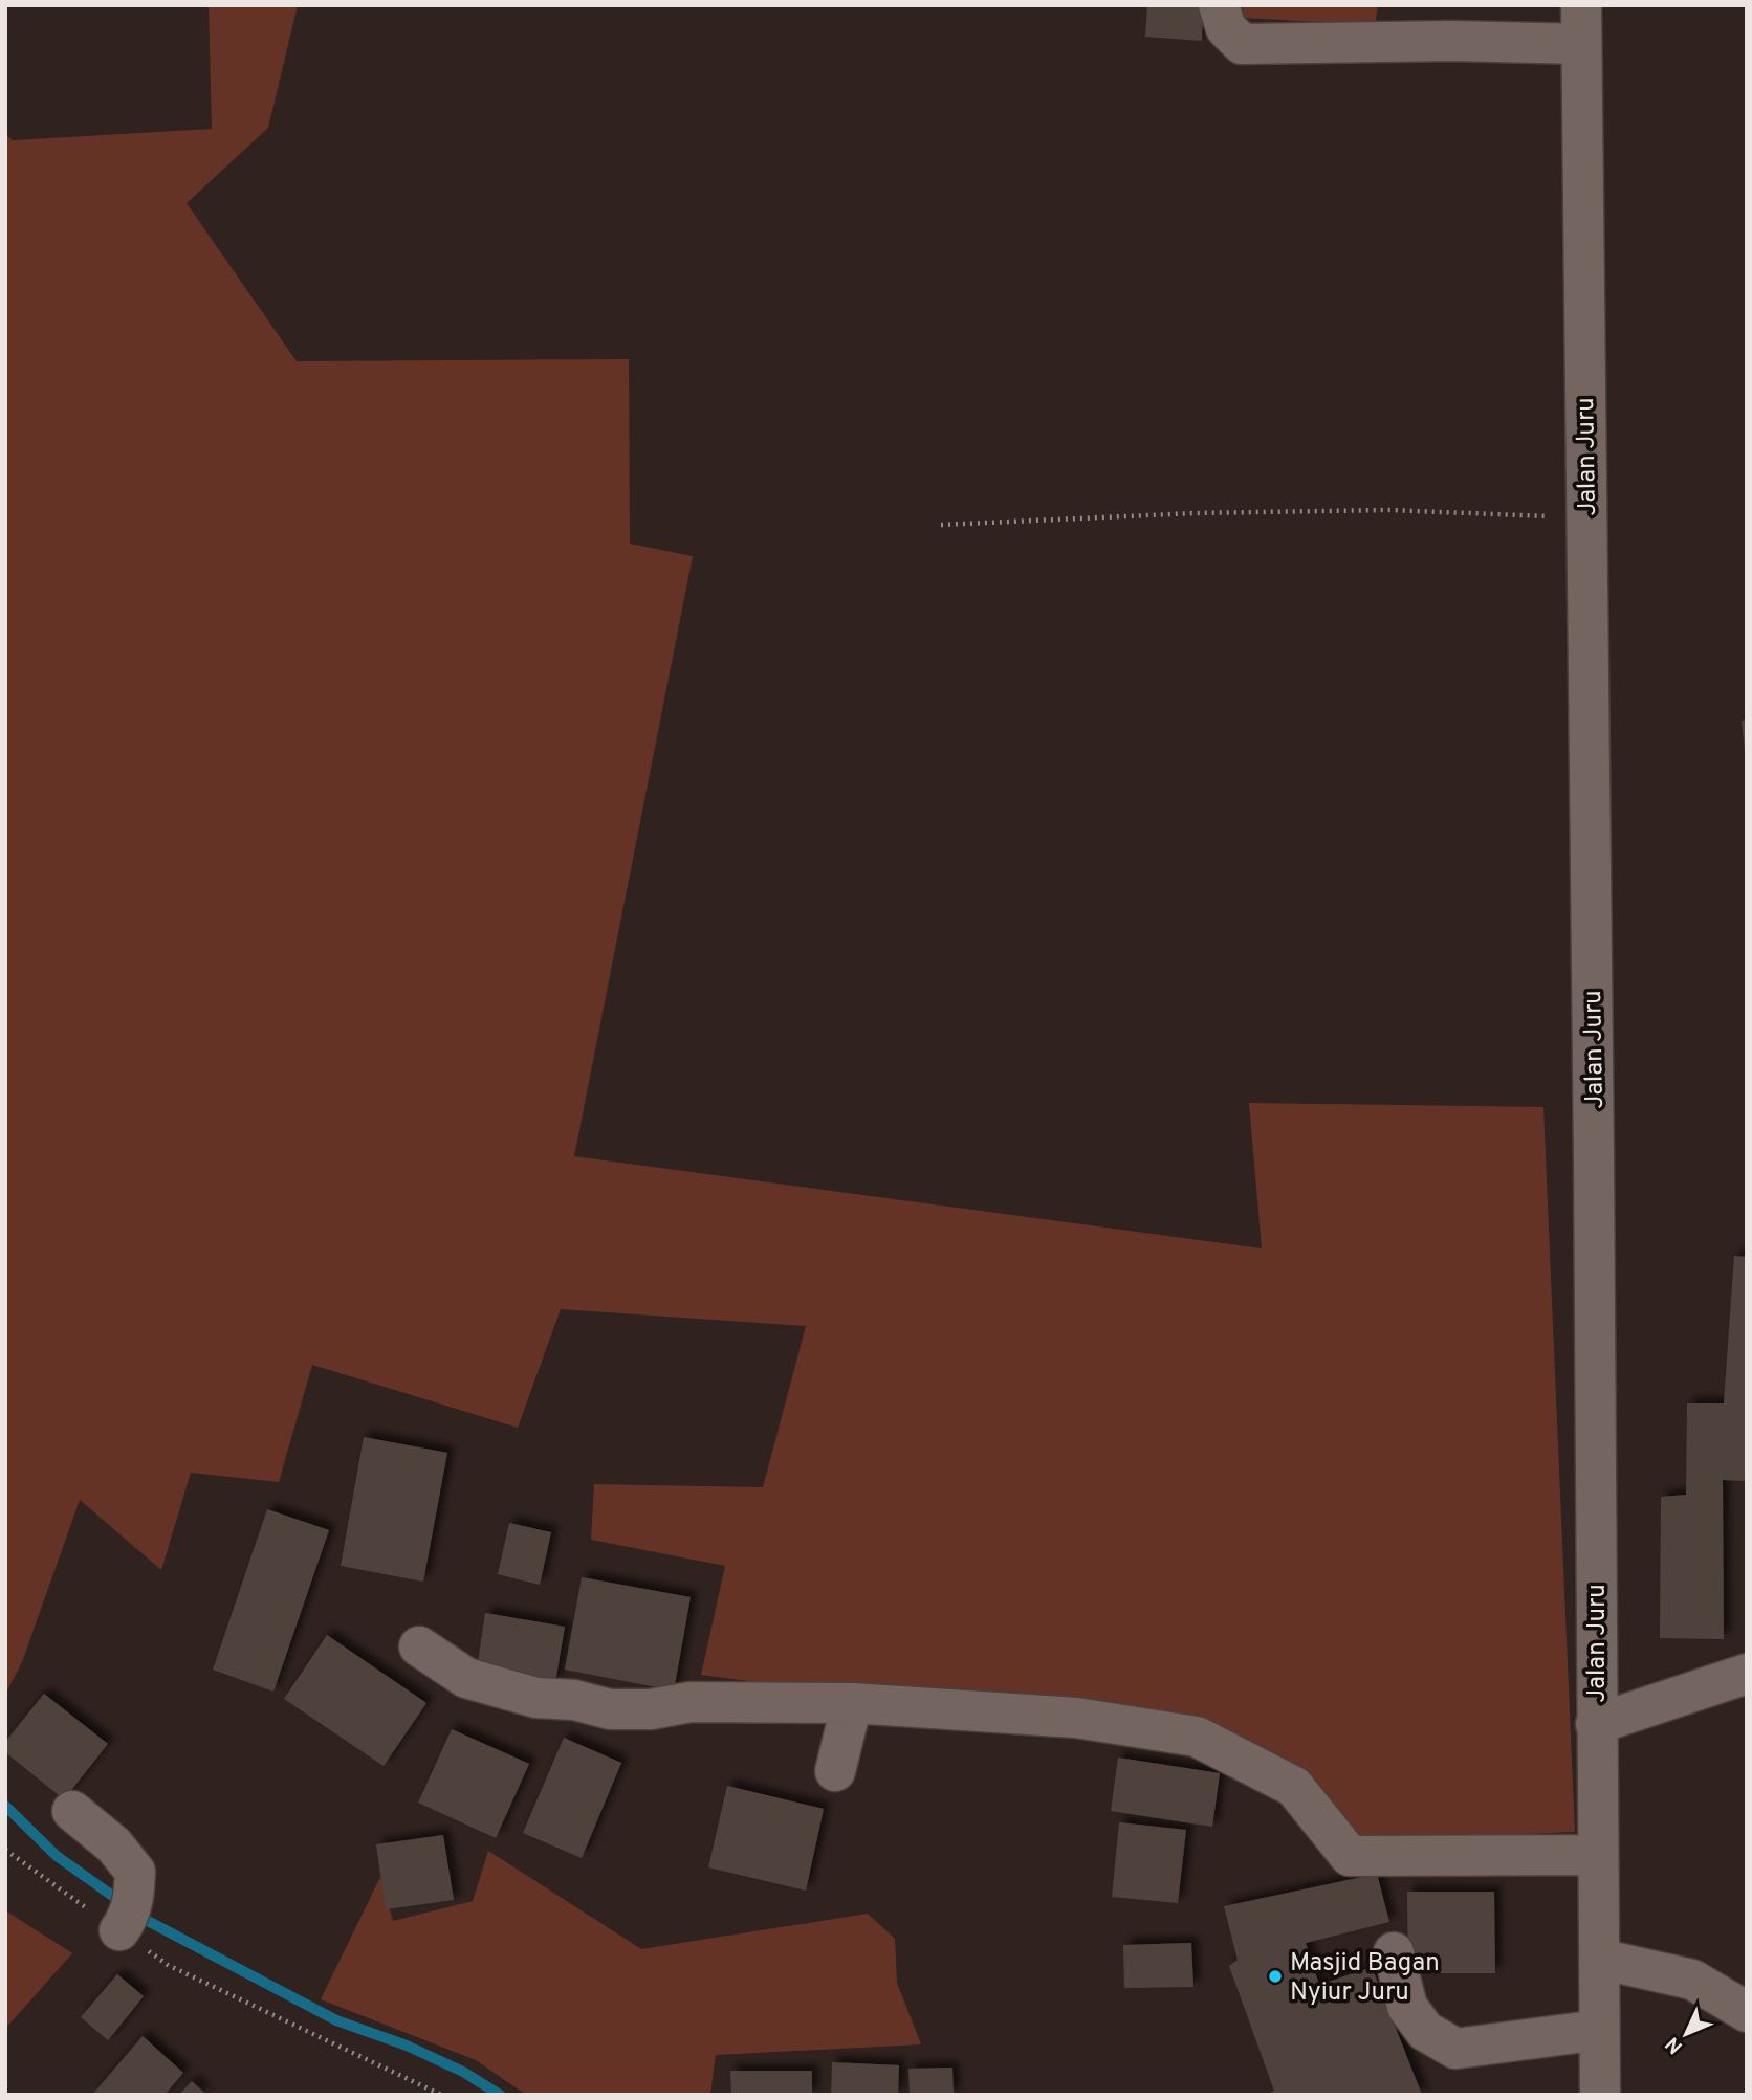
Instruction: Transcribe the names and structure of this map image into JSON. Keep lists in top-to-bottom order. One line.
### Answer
{"streets":{"street":["Jalan Juru"]},"places":["Masjid Bagan Nyiur Juru"],"north":"bottom left"}
